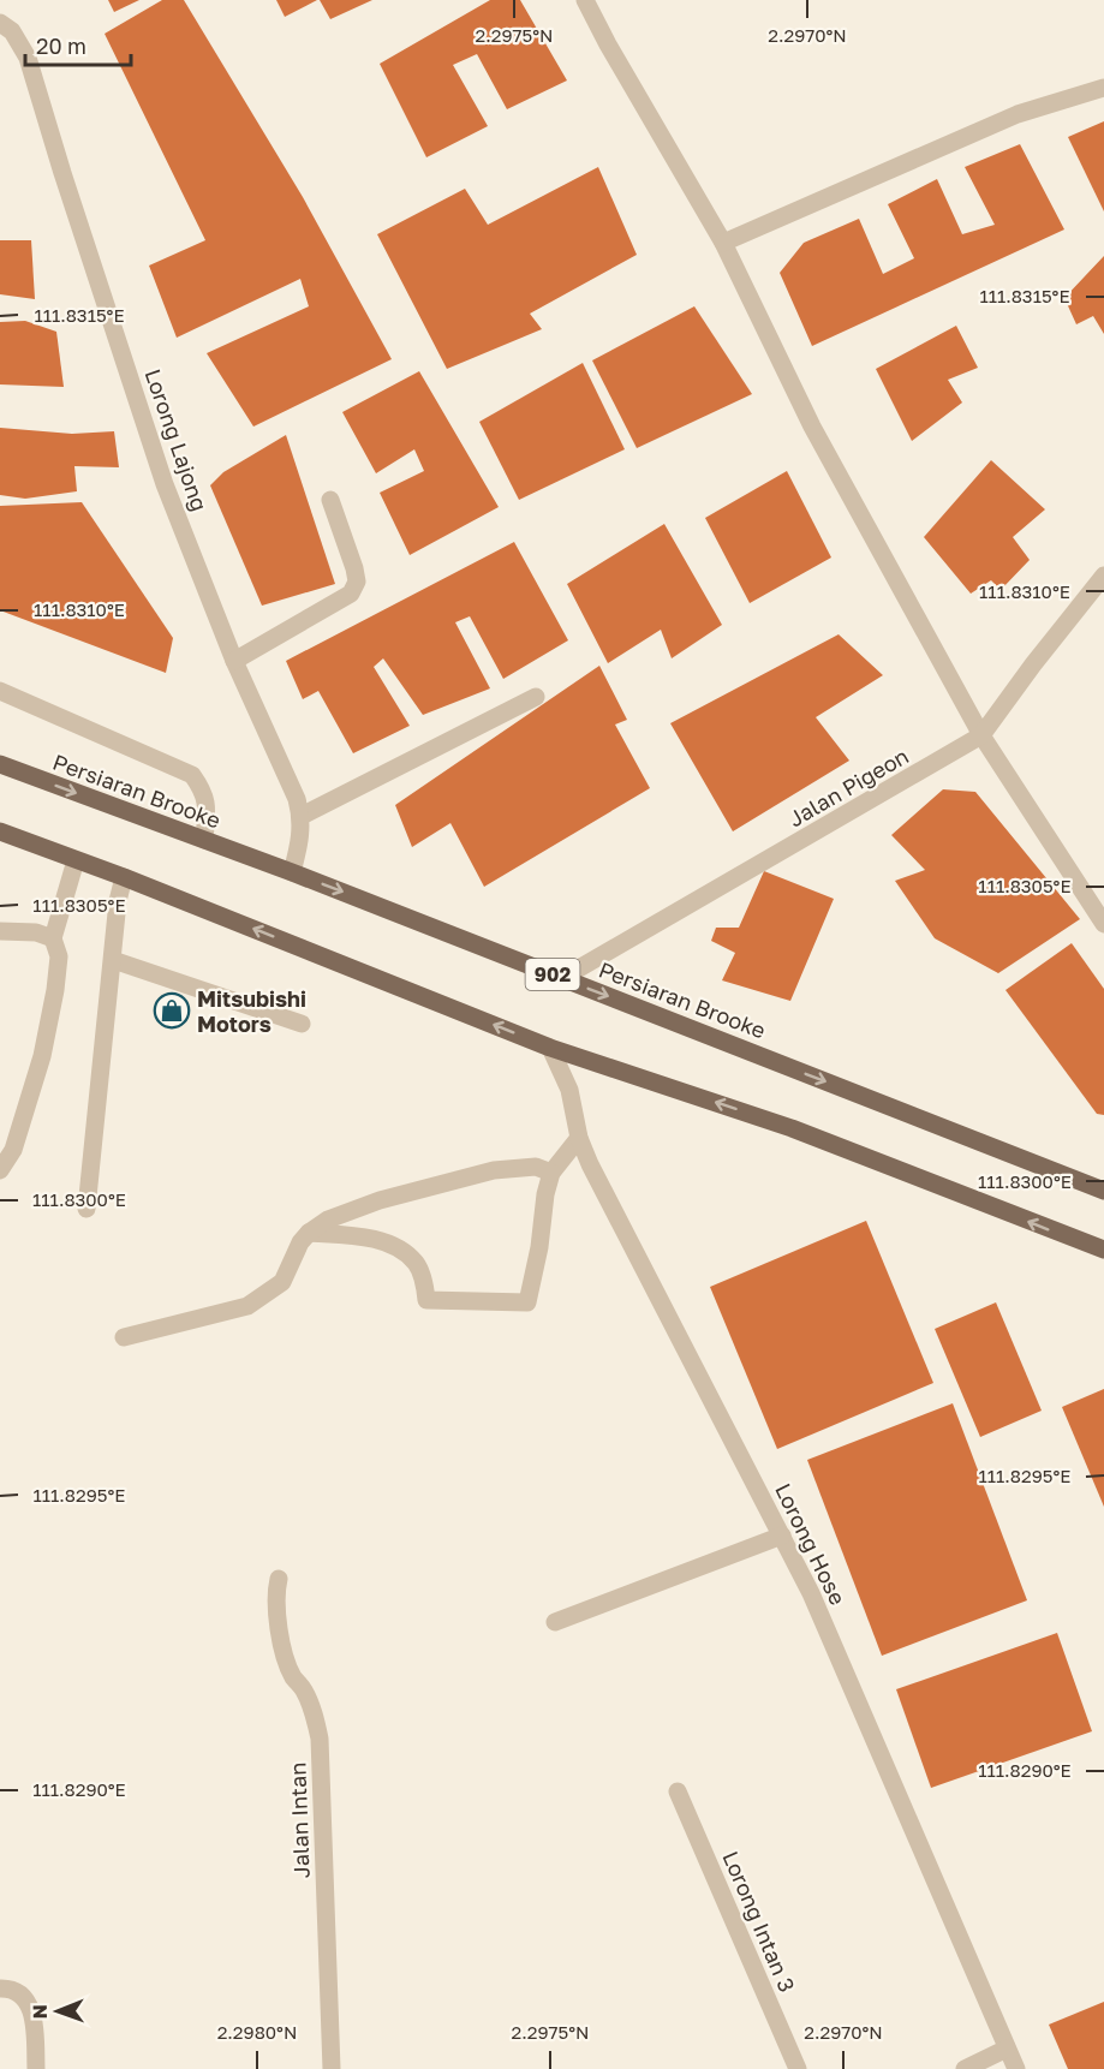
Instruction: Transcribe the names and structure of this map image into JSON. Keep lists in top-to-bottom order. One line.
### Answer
{"streets":{"main road":["Persiaran Brooke","902"],"street":["Lorong Lajong","Jalan Pigeon","Lorong Hose","Jalan Intan","Lorong Intan 3"]},"crossings":[["Lorong Lajong","Persiaran Brooke"],["Jalan Pigeon","Persiaran Brooke"]],"places":{"shop":["Mitsubishi Motors"]},"scale_bar":"20 m","north":"left","coordinates":["2.2975°N","2.2970°N","111.8315°E","111.8310°E","111.8305°E","111.8300°E","111.8295°E","111.8290°E","2.2980°N"]}
